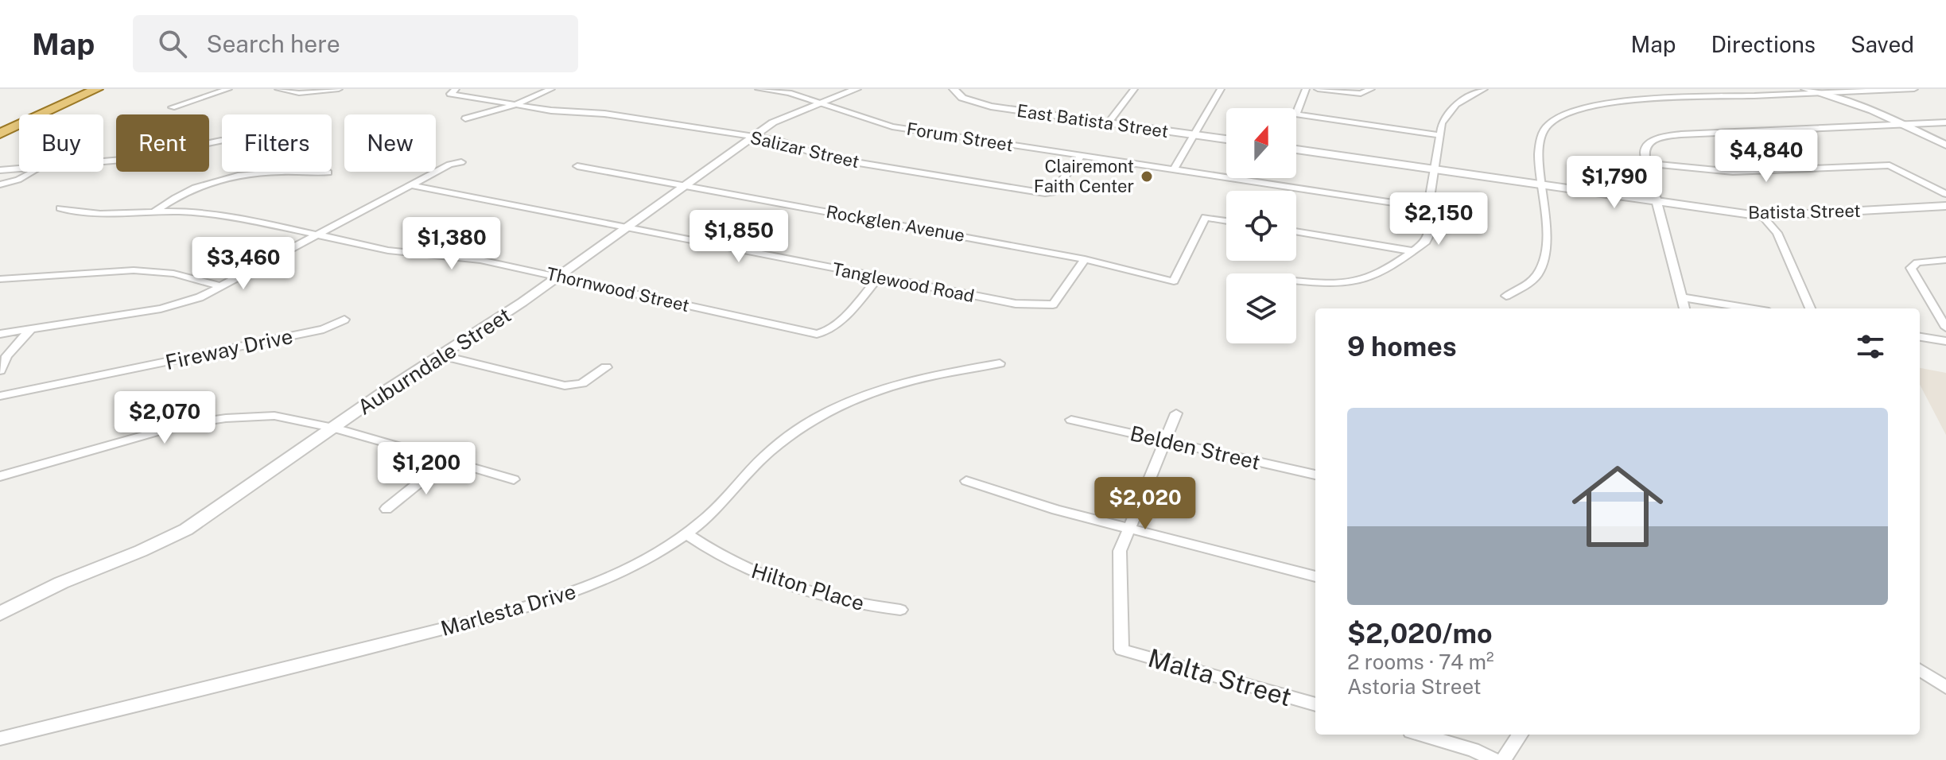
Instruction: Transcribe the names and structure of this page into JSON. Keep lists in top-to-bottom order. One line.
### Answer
{"streets":{"street":["East Batista Street","Forum Street","Salizar Street","Batista Street","Rockglen Avenue","Tanglewood Road","Thornwood Street","Fireway Drive","Auburndale Street","Belden Street","Hilton Place","Marlesta Drive","Malta Street"]},"crossings":[["Forum Street","Salizar Street"],["Forum Street","Auburndale Street"],["Salizar Street","Auburndale Street"],["Rockglen Avenue","Tanglewood Road"],["Rockglen Avenue","Auburndale Street"],["Tanglewood Road","Thornwood Street"],["Tanglewood Road","Auburndale Street"],["Thornwood Street","Auburndale Street"],["Hilton Place","Marlesta Drive"]],"places":["Clairemont Faith Center"],"north":"top","page":{"header":"Map","search":"Search here","nav":["Map","Directions","Saved"],"chip":["Buy","Rent","Filters","New"],"price":["$4,840","$1,790","$2,150","$1,850","$1,380","$3,460","$2,070","$1,200","$2,020"],"heading":"9 homes","list":[{"name":"$2,020/mo","note":"2 rooms · 74 m² · Astoria Street"}]}}
